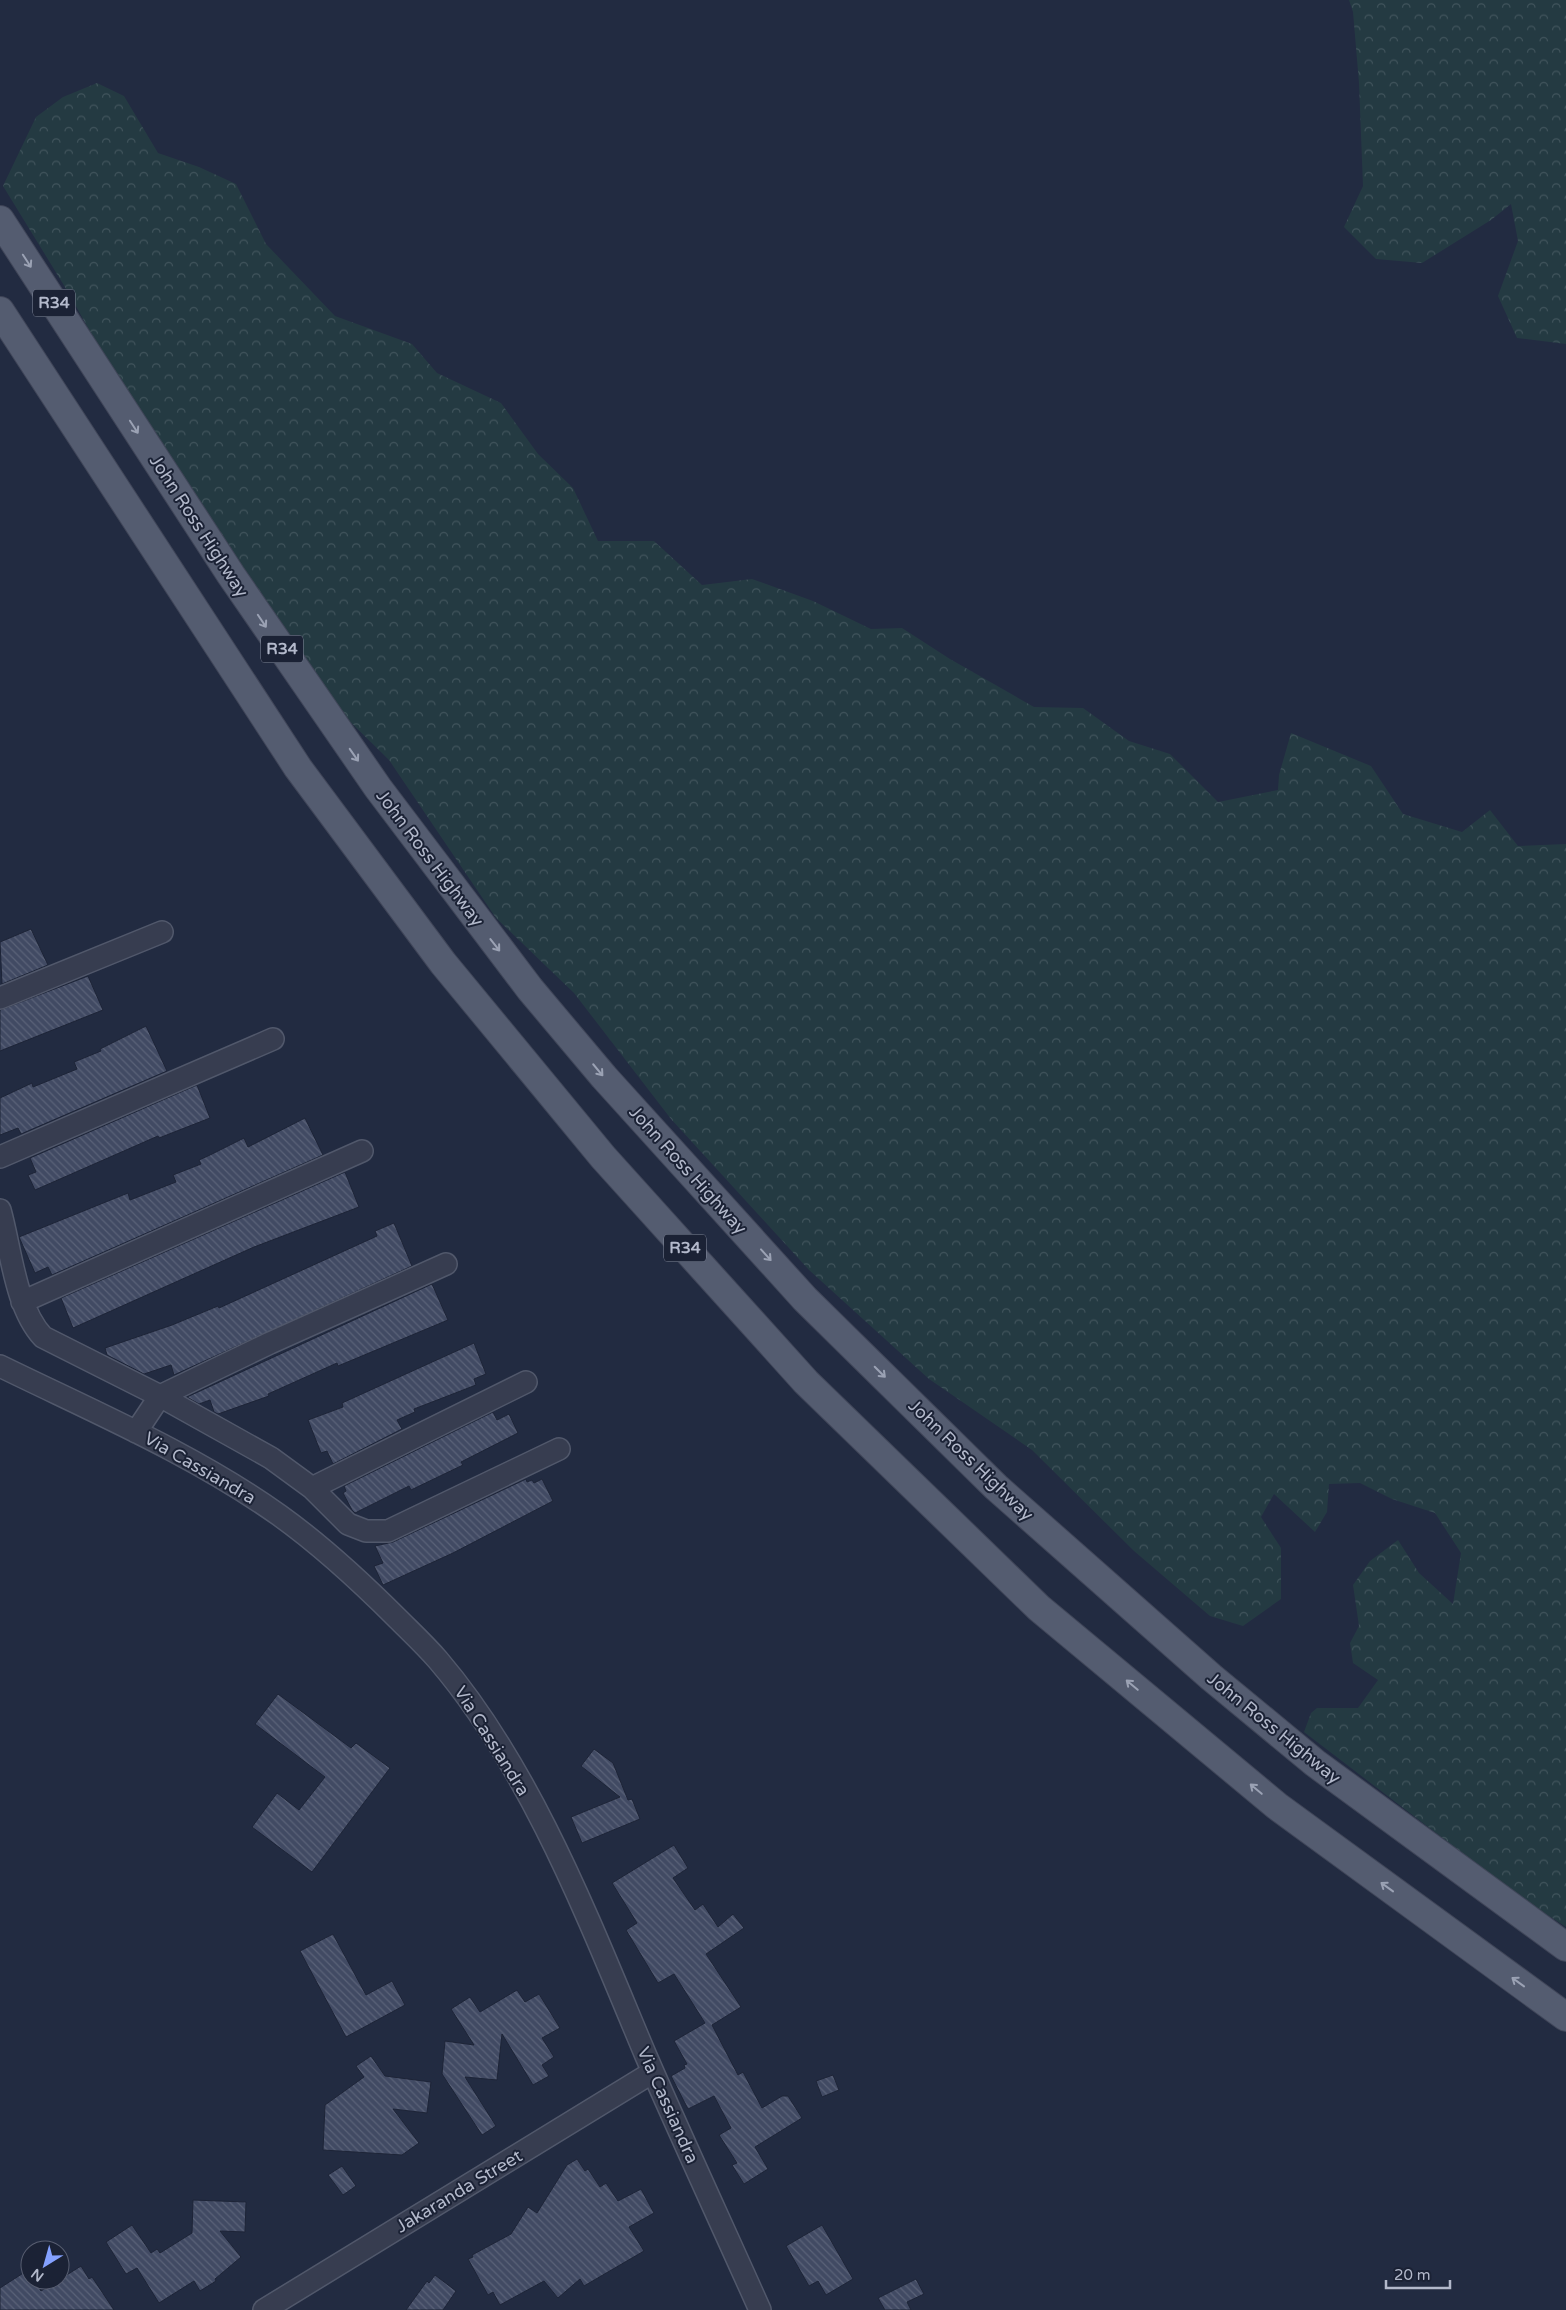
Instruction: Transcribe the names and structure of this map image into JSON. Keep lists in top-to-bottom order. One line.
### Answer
{"streets":{"main road":["R34","John Ross Highway"],"street":["Via Cassiandra","Jakaranda Street"]},"crossings":[["Via Cassiandra","Jakaranda Street"]],"scale_bar":"20 m","north":"bottom left"}
